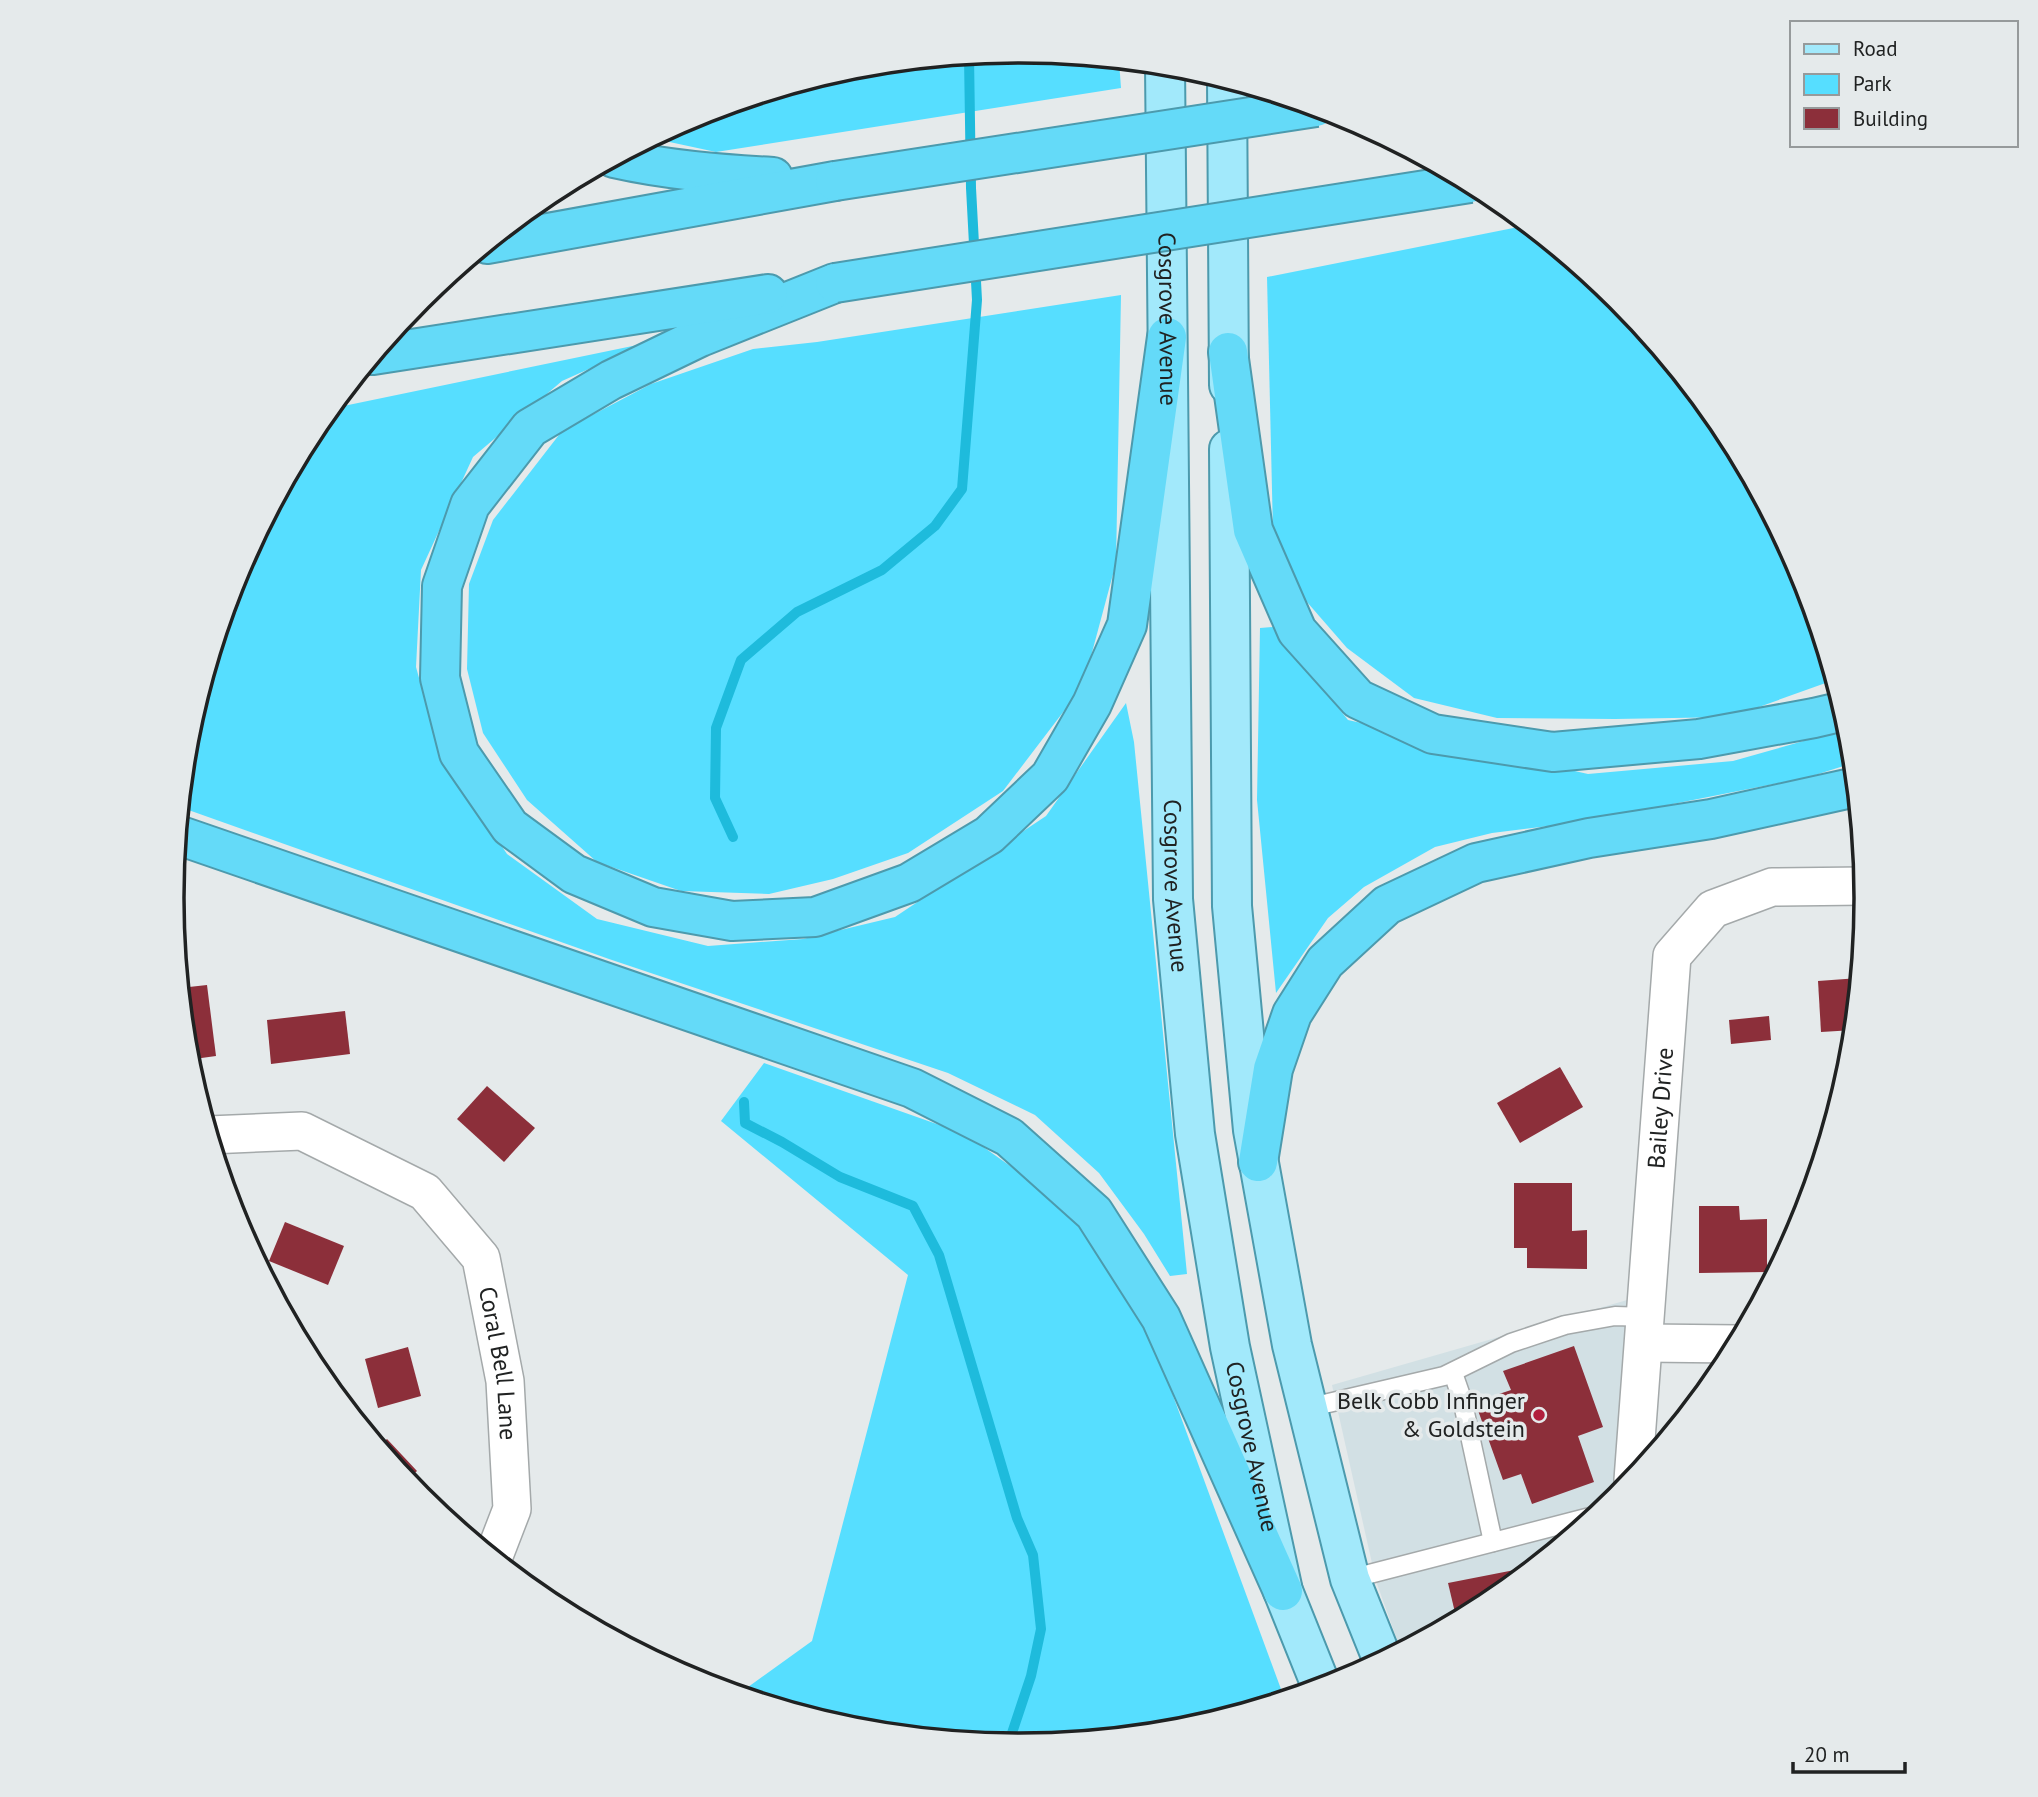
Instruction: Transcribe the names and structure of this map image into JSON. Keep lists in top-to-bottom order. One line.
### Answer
{"streets":{"main road":["Cosgrove Avenue"],"street":["Bailey Drive","Coral Bell Lane"]},"places":["Belk Cobb Infinger & Goldstein"],"legend":["Road","Park","Building"],"scale_bar":"20 m"}
